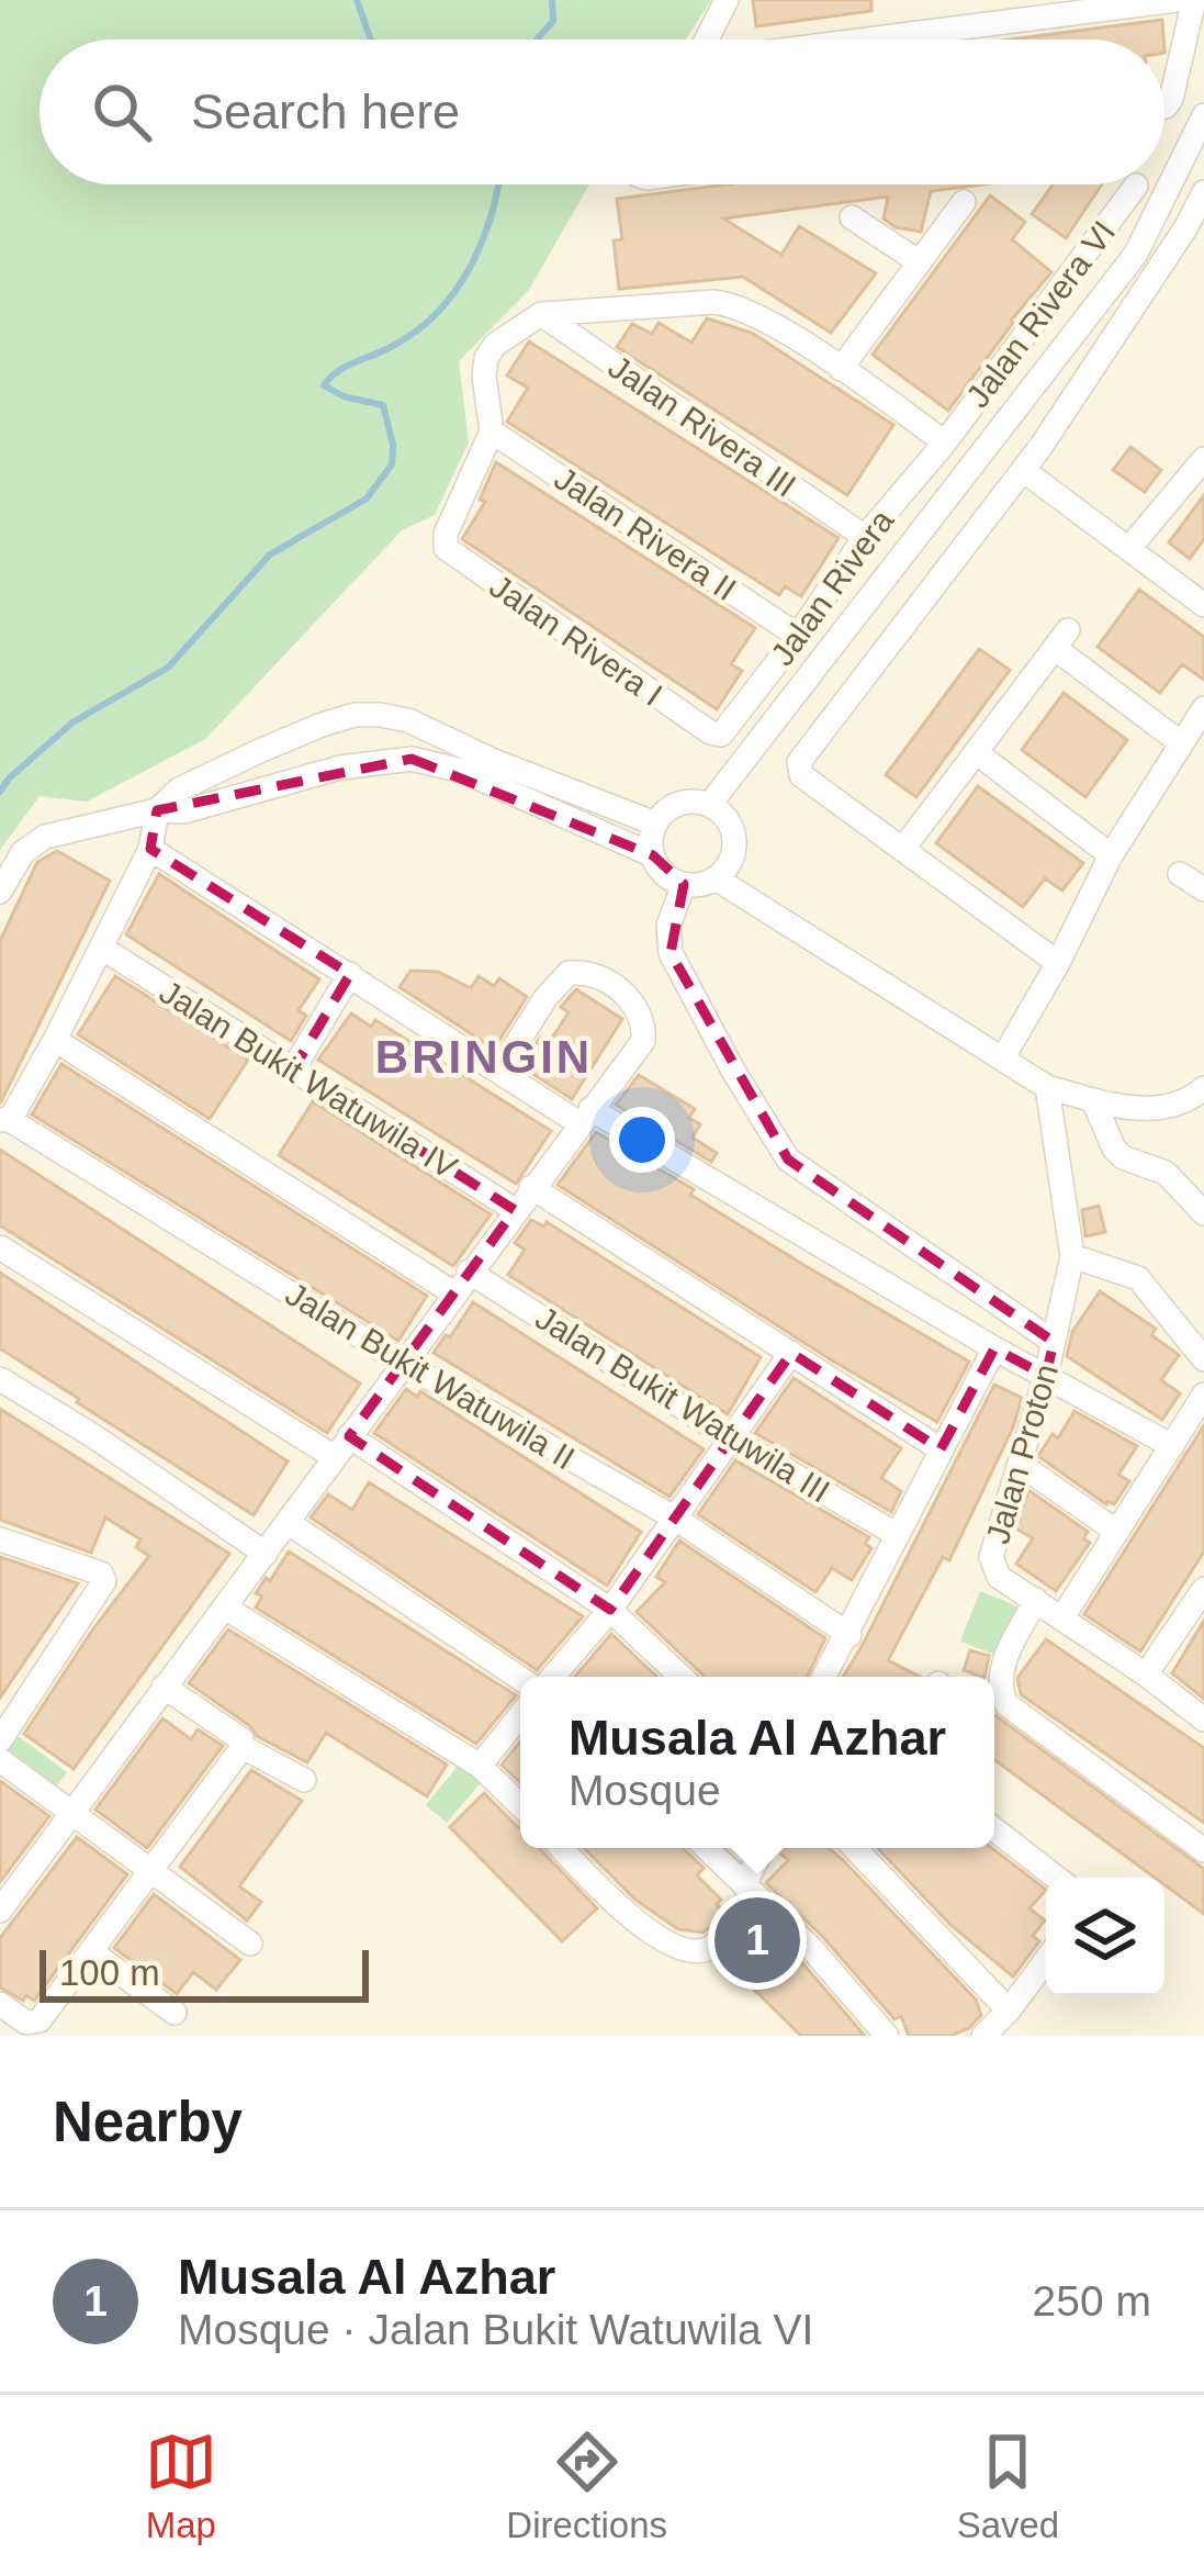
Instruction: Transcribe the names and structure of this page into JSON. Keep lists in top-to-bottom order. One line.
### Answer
{"streets":{"street":["Jalan Rivera VI","Jalan Rivera III","Jalan Rivera II","Jalan Rivera","Jalan Rivera I","Jalan Bukit Watuwila IV","Jalan Bukit Watuwila II","Jalan Bukit Watuwila III","Jalan Proton"]},"crossings":[["Jalan Rivera VI","Jalan Rivera"],["Jalan Rivera III","Jalan Rivera"],["Jalan Rivera II","Jalan Rivera"],["Jalan Rivera II","Jalan Rivera I"],["Jalan Rivera","Jalan Rivera I"]],"districts":["BRINGIN"],"scale_bar":"100 m","page":{"search":"Search here","popup":["Musala Al Azhar","Mosque"],"pins":"1","scale":"100 m","heading":"Nearby","list":[{"mark":"1","name":"Musala Al Azhar","note":"Mosque · Jalan Bukit Watuwila VI","value":"250 m"}],"nav":["Map","Directions","Saved"]}}
